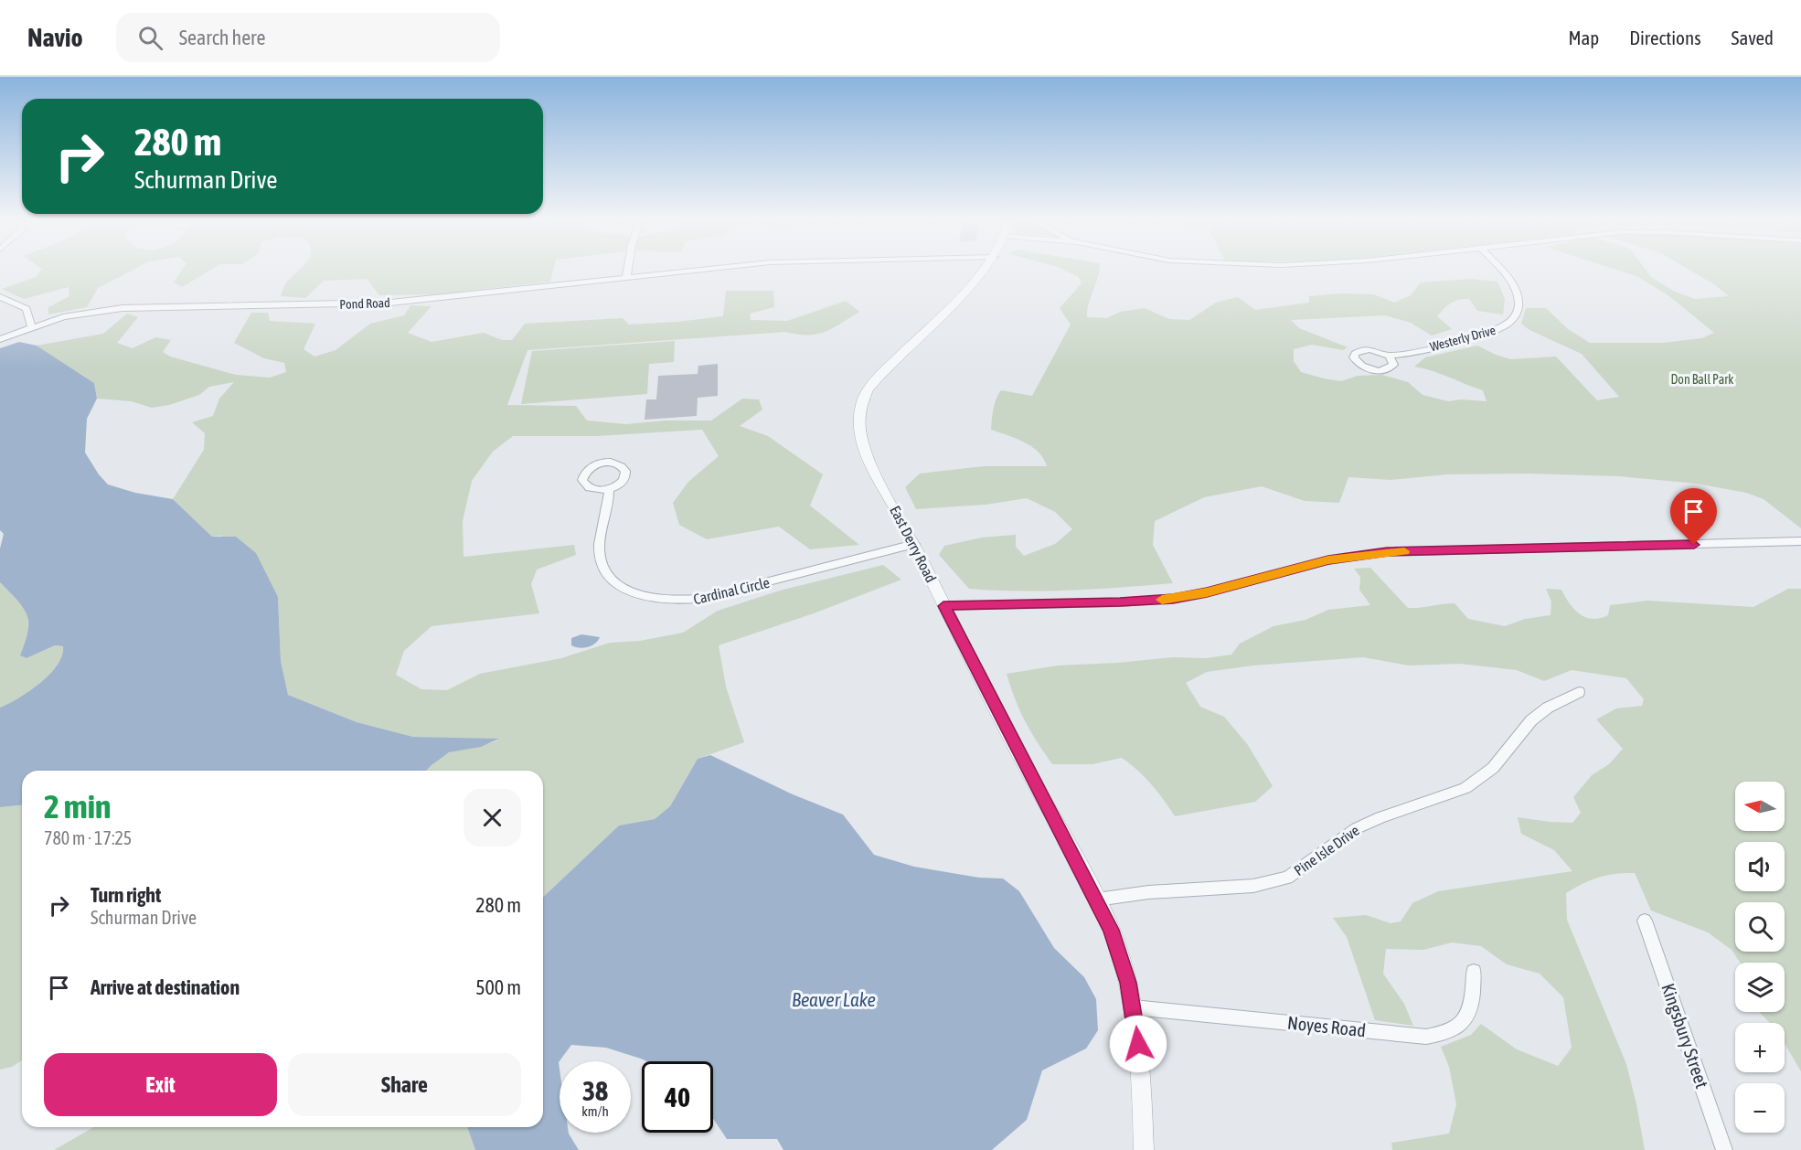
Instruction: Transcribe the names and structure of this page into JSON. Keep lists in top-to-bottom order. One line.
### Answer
{"streets":{"street":["Pond Road","Westerly Drive","East Derry Road","Cardinal Circle","Pine Isle Drive","Noyes Road","Kingsbury Street"]},"crossings":[["East Derry Road","Cardinal Circle"],["East Derry Road","Pine Isle Drive"],["East Derry Road","Noyes Road"]],"water":["Beaver Lake"],"parks":["Don Ball Park"],"north":"left","page":{"header":"Navio","search":"Search here","nav":["Map","Directions","Saved"],"turn":["280 m","Schurman Drive"],"heading":["2 min","780 m · 17:25"],"map_buttons":["+","−"],"list":[{"name":"Turn right","note":"Schurman Drive","value":"280 m"},{"name":"Arrive at destination","value":"500 m"}],"buttons":["Exit","Share"],"speed":"38 km/h","limit":"40"}}
